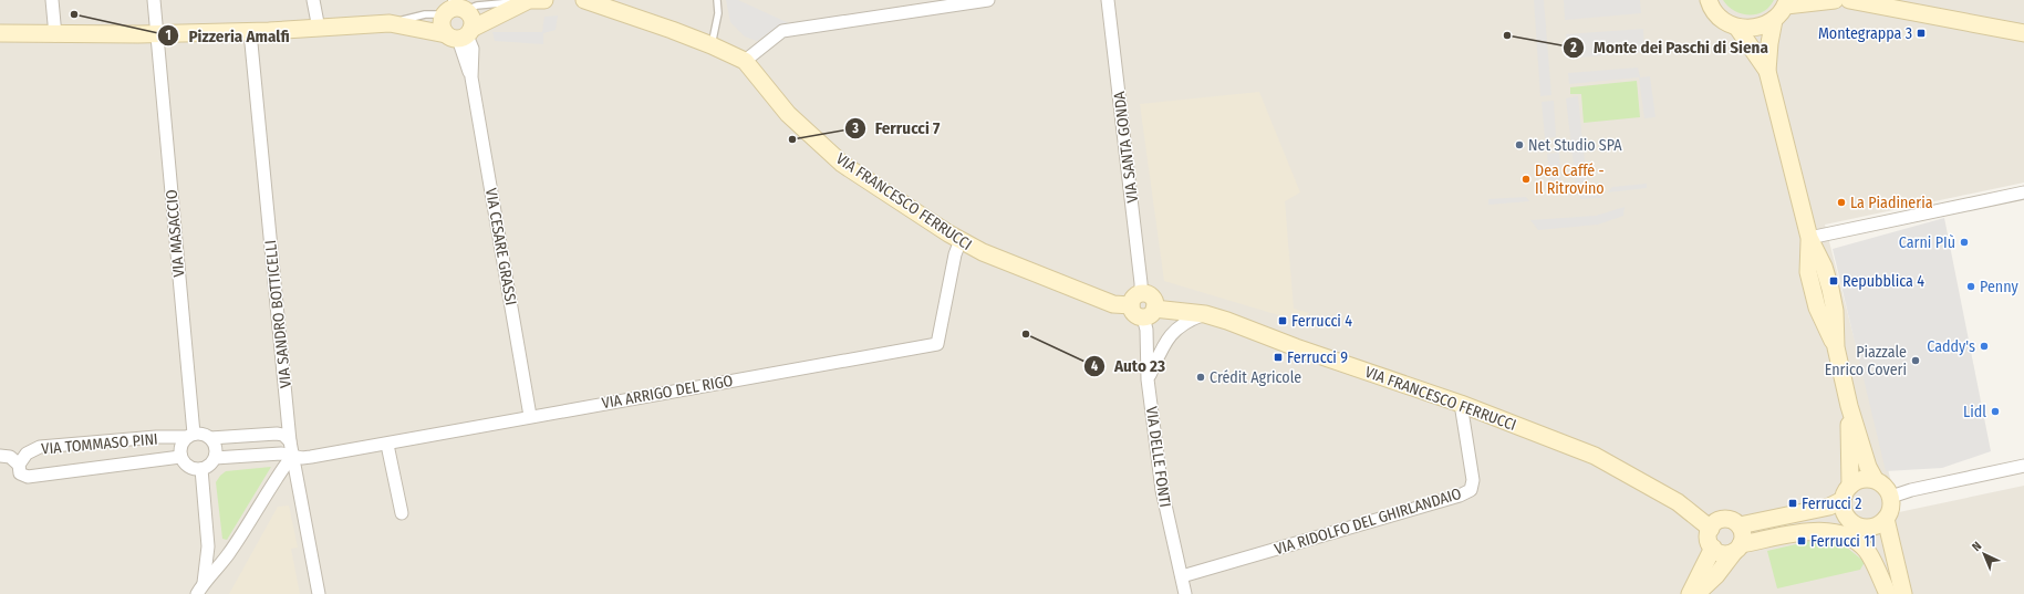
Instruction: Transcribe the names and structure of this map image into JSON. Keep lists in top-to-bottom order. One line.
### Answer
{"streets":{"street":["VIA SANTA GONDA","VIA FRANCESCO FERRUCCI","VIA MASACCIO","VIA CESARE GRASSI","VIA SANDRO BOTTICELLI","VIA ARRIGO DEL RIGO","VIA TOMMASO PINI","VIA DELLE FONTI","VIA RIDOLFO DEL GHIRLANDAIO"]},"crossings":[["VIA SANTA GONDA","VIA FRANCESCO FERRUCCI"],["VIA SANTA GONDA","VIA DELLE FONTI"],["VIA FRANCESCO FERRUCCI","VIA ARRIGO DEL RIGO"],["VIA FRANCESCO FERRUCCI","VIA DELLE FONTI"],["VIA FRANCESCO FERRUCCI","VIA RIDOLFO DEL GHIRLANDAIO"],["VIA MASACCIO","VIA TOMMASO PINI"],["VIA CESARE GRASSI","VIA ARRIGO DEL RIGO"],["VIA SANDRO BOTTICELLI","VIA ARRIGO DEL RIGO"],["VIA SANDRO BOTTICELLI","VIA TOMMASO PINI"],["VIA DELLE FONTI","VIA RIDOLFO DEL GHIRLANDAIO"]],"places":{"other":["Pizzeria Amalfi","Monte dei Paschi di Siena","Ferrucci 7","Net Studio SPA","Dea Caffé - Il Ritrovino","La Piadineria","Carni PIù","Penny","Auto 23","Caddy's","Piazzale Enrico Coveri","Crédit Agricole","Lidl"],"transit":["Montegrappa 3","Repubblica 4","Ferrucci 4","Ferrucci 9","Ferrucci 2","Ferrucci 11"]},"north":"top left"}
